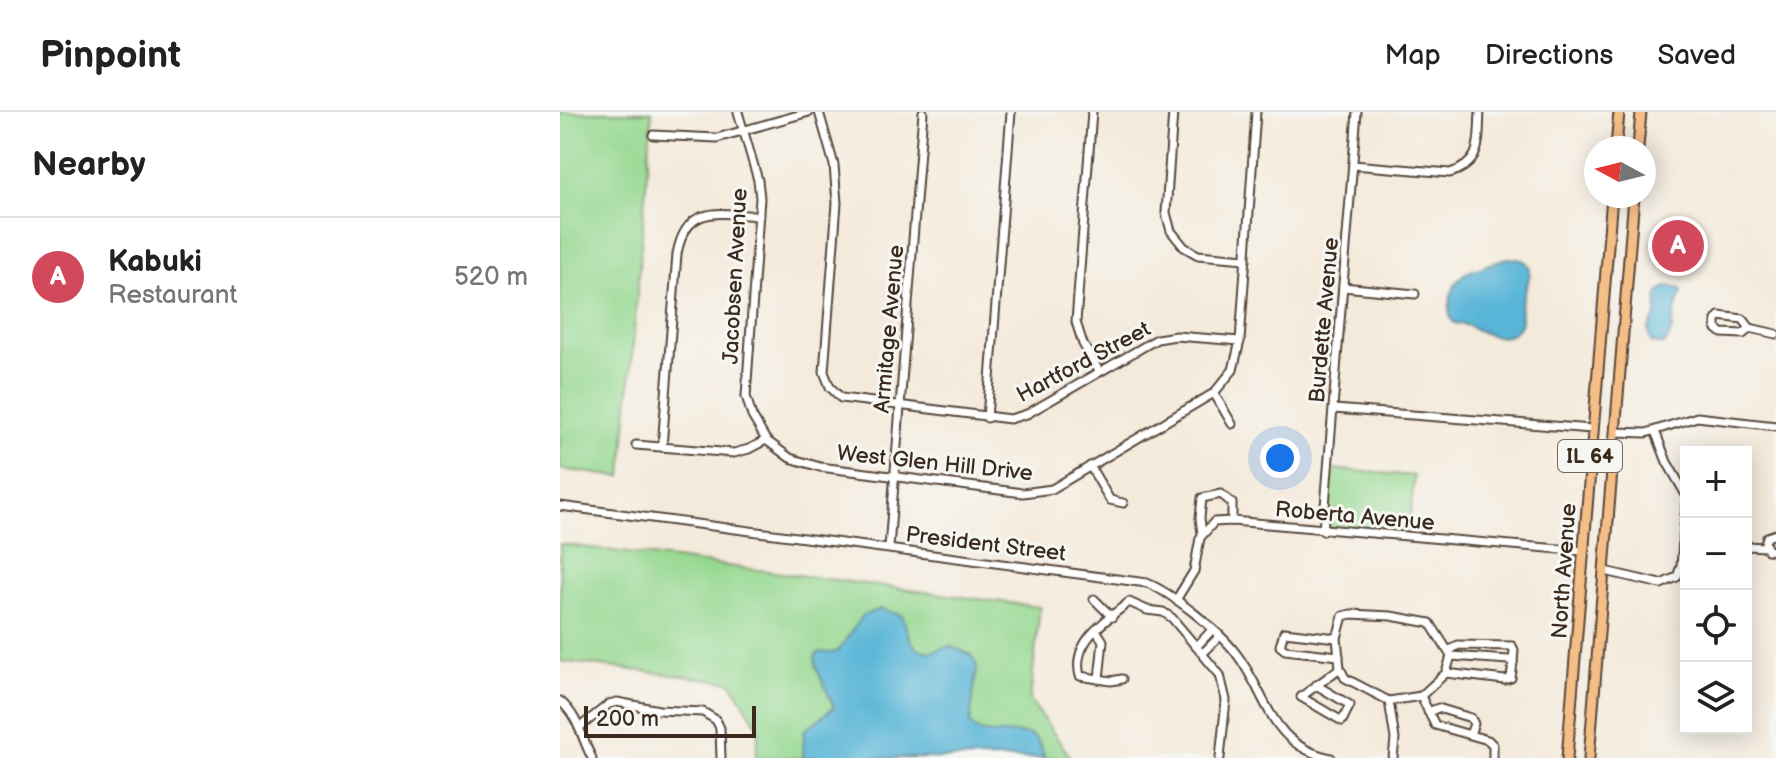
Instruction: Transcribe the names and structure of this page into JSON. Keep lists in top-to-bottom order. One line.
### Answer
{"streets":{"main road":["IL 64","North Avenue"],"street":["Jacobsen Avenue","Burdette Avenue","Armitage Avenue","Hartford Street","West Glen Hill Drive","Roberta Avenue","President Street"]},"crossings":[["Jacobsen Avenue","West Glen Hill Drive"],["Burdette Avenue","Roberta Avenue"],["Armitage Avenue","Hartford Street"],["Armitage Avenue","West Glen Hill Drive"],["Armitage Avenue","President Street"],["Roberta Avenue","North Avenue"]],"scale_bar":"200 m","north":"left","page":{"header":"Pinpoint","nav":["Map","Directions","Saved"],"heading":"Nearby","list":[{"mark":"A","name":"Kabuki","note":"Restaurant","value":"520 m"}],"pins":"A","map_buttons":["+","−"],"scale":"200 m"}}
